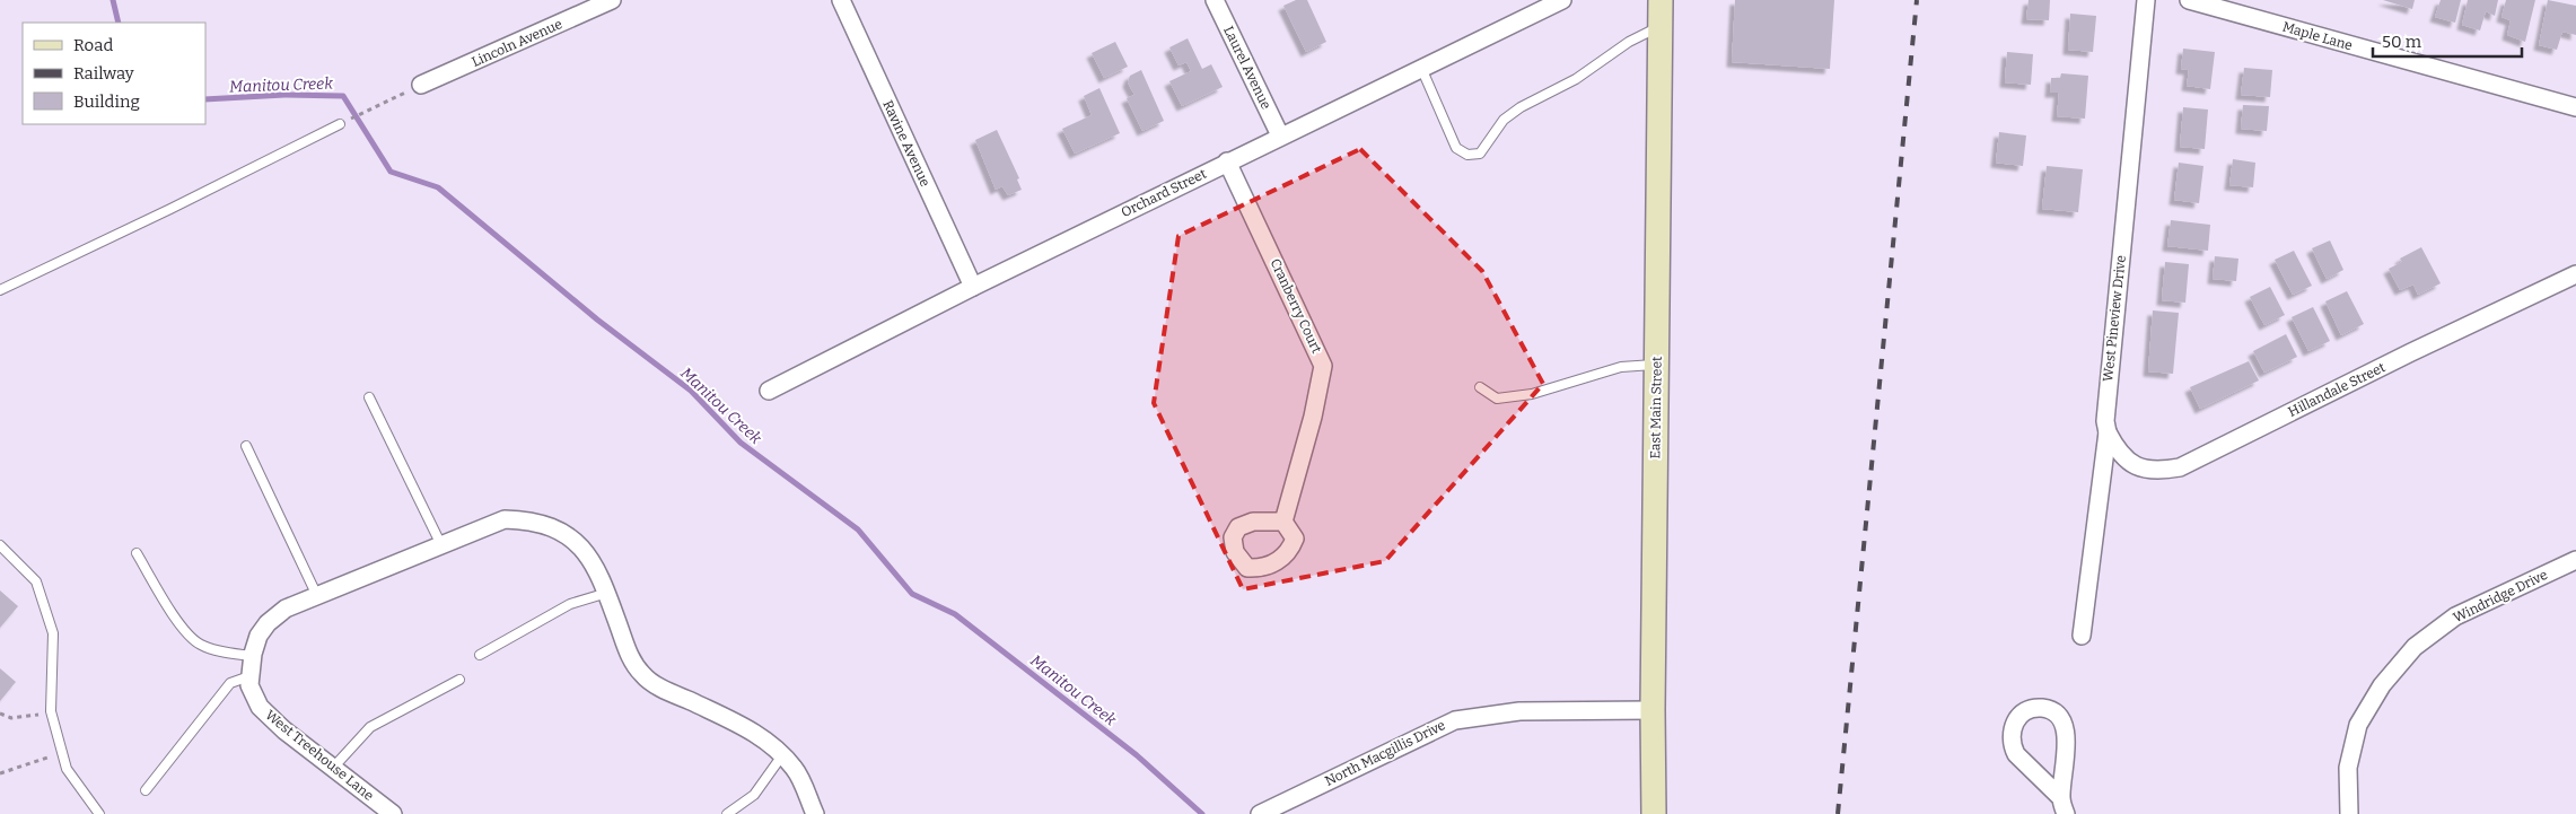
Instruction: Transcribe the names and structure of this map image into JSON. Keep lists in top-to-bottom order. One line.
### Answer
{"streets":{"main road":["East Main Street"],"street":["Maple Lane","Lincoln Avenue","Laurel Avenue","Ravine Avenue","Orchard Street","Cranberry Court","West Pineview Drive","Hillandale Street","Windridge Drive","North Macgillis Drive","West Treehouse Lane"]},"crossings":[["Laurel Avenue","Orchard Street"],["Ravine Avenue","Orchard Street"],["Orchard Street","Cranberry Court"],["West Pineview Drive","Hillandale Street"],["East Main Street","North Macgillis Drive"]],"water":["Manitou Creek"],"legend":["Road","Railway","Building"],"scale_bar":"50 m"}
